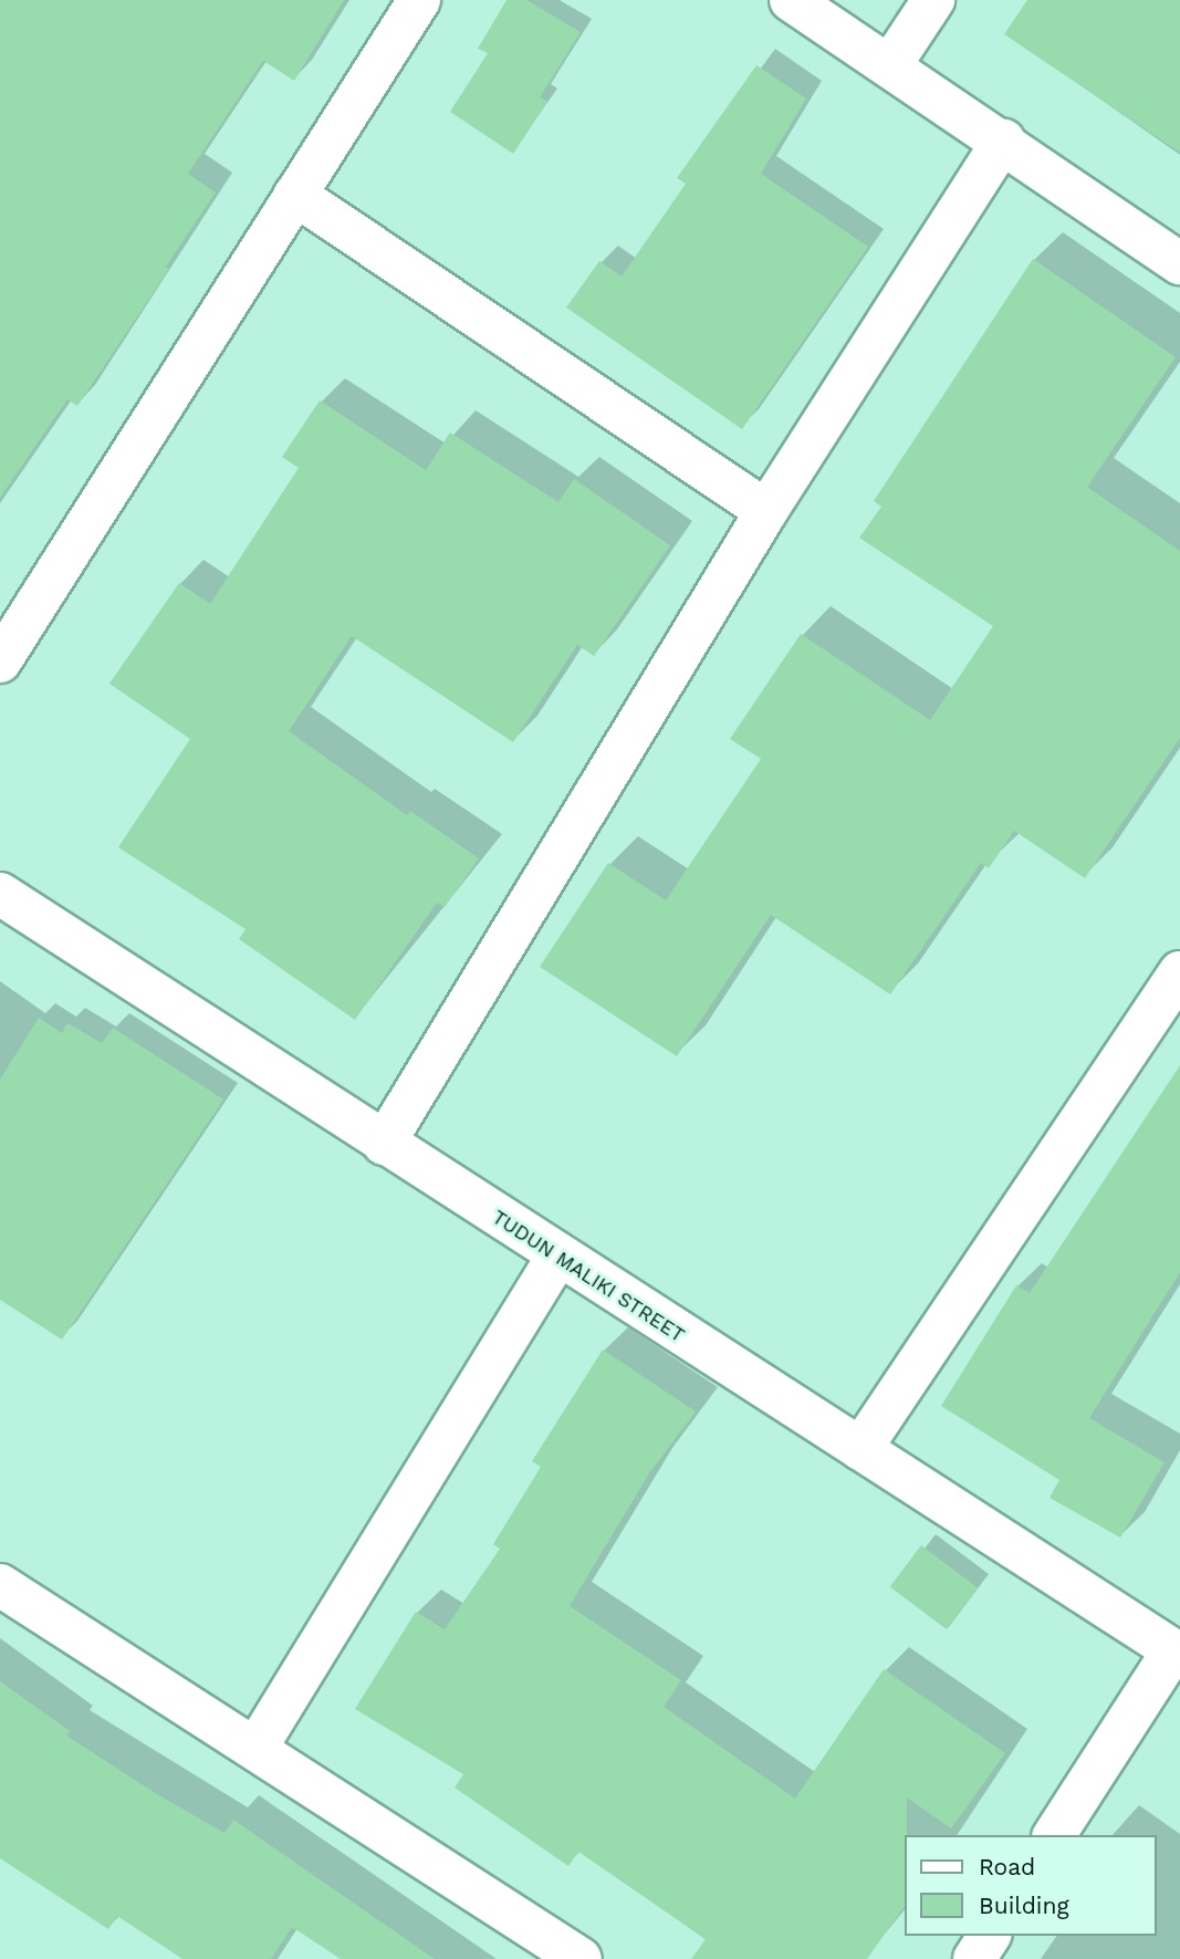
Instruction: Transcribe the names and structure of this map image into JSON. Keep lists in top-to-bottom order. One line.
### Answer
{"streets":{"street":["TUDUN MALIKI STREET"]},"legend":["Road","Building"]}
